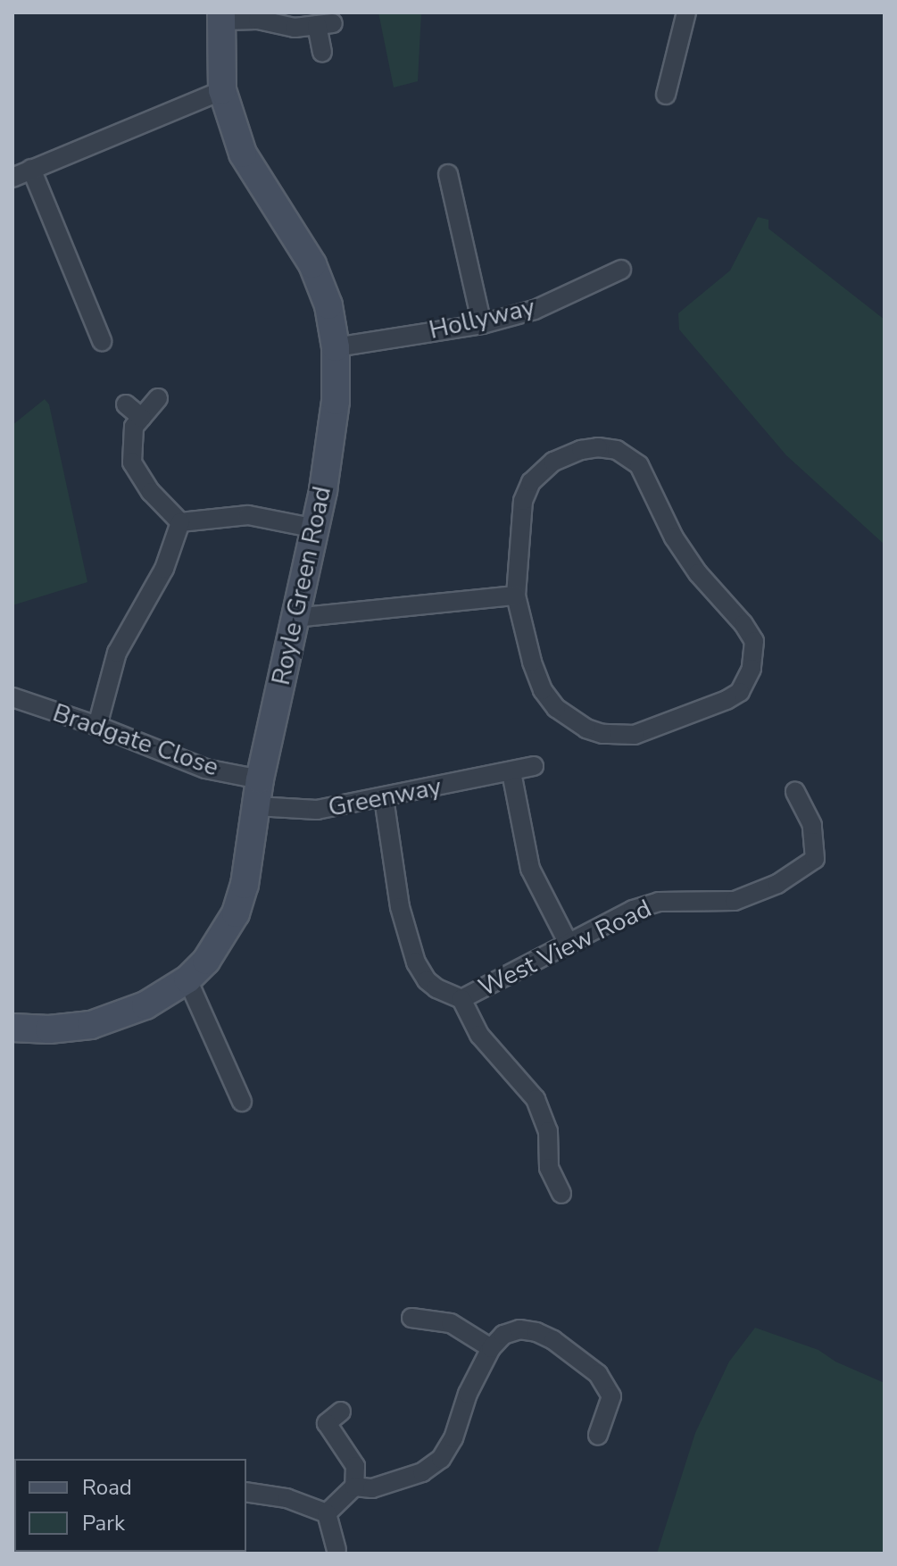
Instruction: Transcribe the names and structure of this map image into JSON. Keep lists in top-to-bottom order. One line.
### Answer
{"streets":{"main road":["Royle Green Road"],"street":["Hollyway","Bradgate Close","Greenway","West View Road"]},"crossings":[["Hollyway","Royle Green Road"],["Royle Green Road","Bradgate Close"],["Royle Green Road","Greenway"],["Greenway","West View Road"]],"legend":["Road","Park"]}
